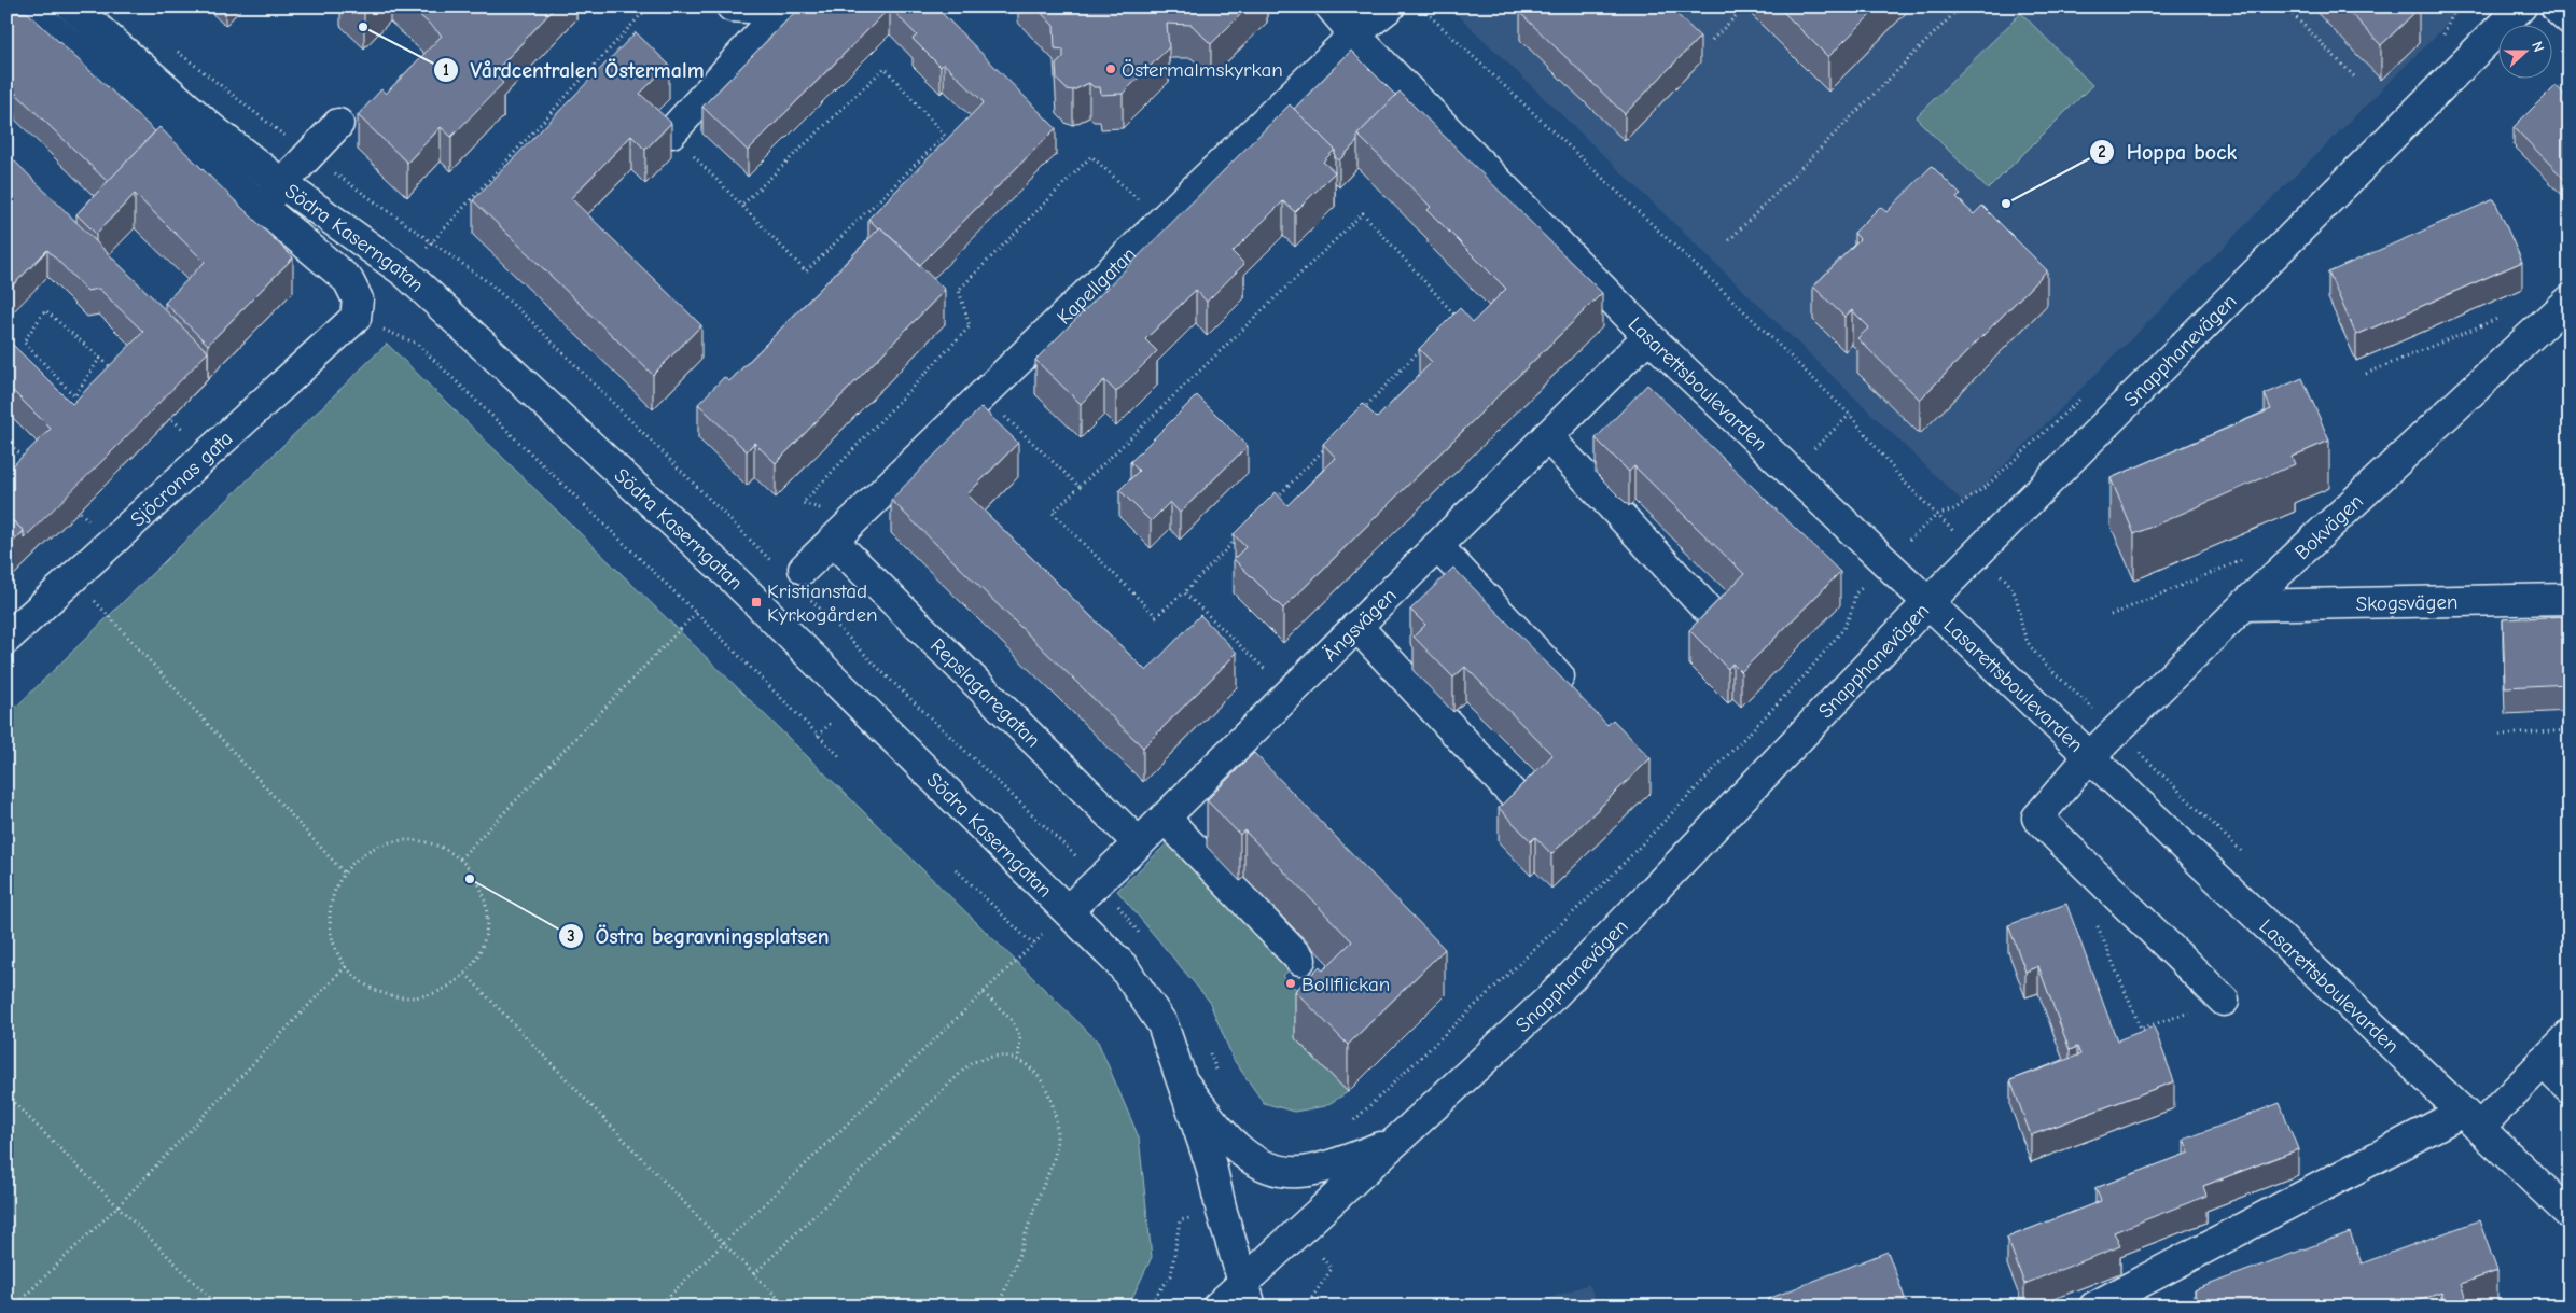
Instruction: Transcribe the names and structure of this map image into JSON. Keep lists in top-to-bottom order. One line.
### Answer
{"streets":{"street":["Södra Kaserngatan","Kapellgatan","Snapphanevägen","Lasarettsboulevarden","Sjöcronas gata","Bokvägen","Skogsvägen","Ängsvägen","Repslagaregatan"]},"crossings":[["Södra Kaserngatan","Snapphanevägen"],["Södra Kaserngatan","Sjöcronas gata"],["Södra Kaserngatan","Ängsvägen"],["Kapellgatan","Lasarettsboulevarden"],["Kapellgatan","Repslagaregatan"],["Snapphanevägen","Lasarettsboulevarden"],["Lasarettsboulevarden","Bokvägen"],["Lasarettsboulevarden","Ängsvägen"],["Bokvägen","Skogsvägen"],["Ängsvägen","Repslagaregatan"]],"places":{"other":["Vårdcentralen Östermalm","Östermalmskyrkan","Hoppa bock","Östra begravningsplatsen","Bollflickan"],"transit":["Kristianstad Kyrkogården"]},"north":"right"}
